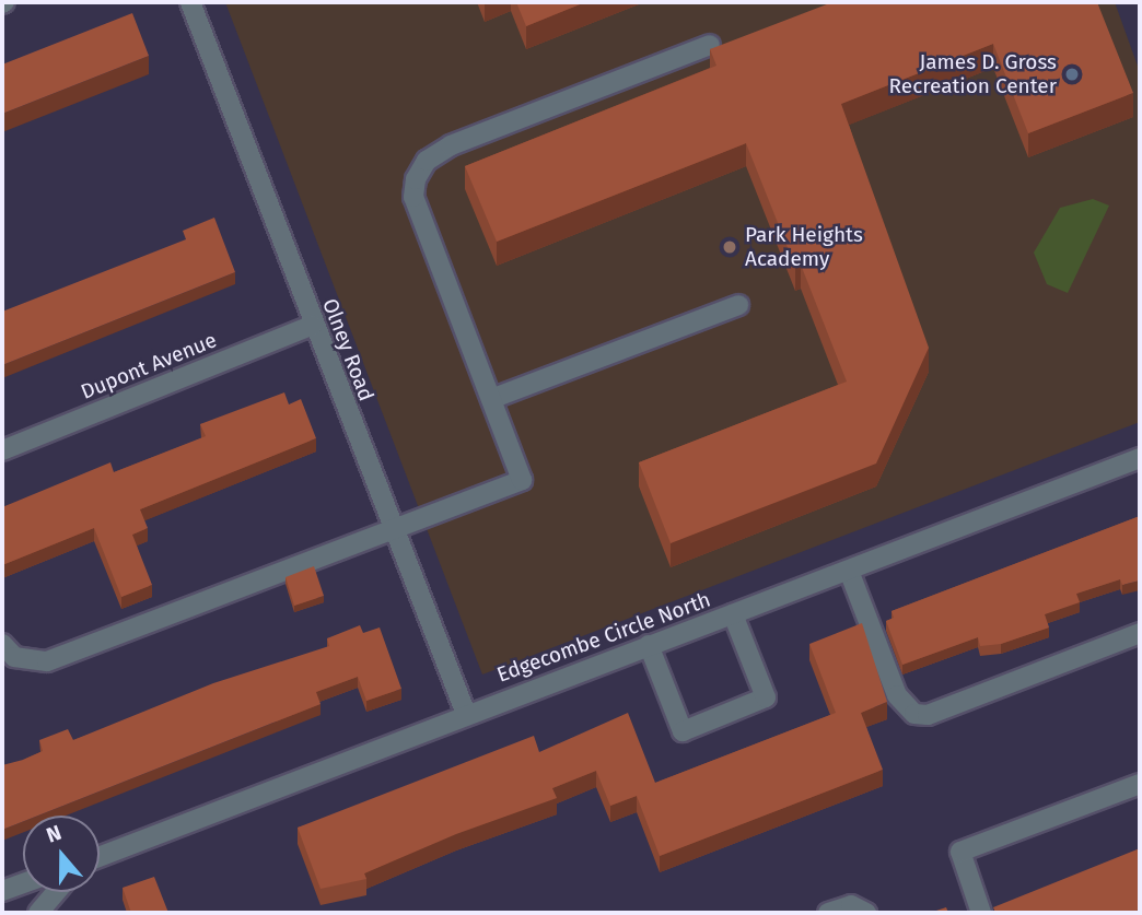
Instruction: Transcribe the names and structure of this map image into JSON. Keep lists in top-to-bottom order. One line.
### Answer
{"streets":{"street":["Olney Road","Dupont Avenue","Edgecombe Circle North"]},"crossings":[["Olney Road","Dupont Avenue"],["Olney Road","Edgecombe Circle North"]],"places":["James D. Gross Recreation Center","Park Heights Academy"],"north":"top"}
